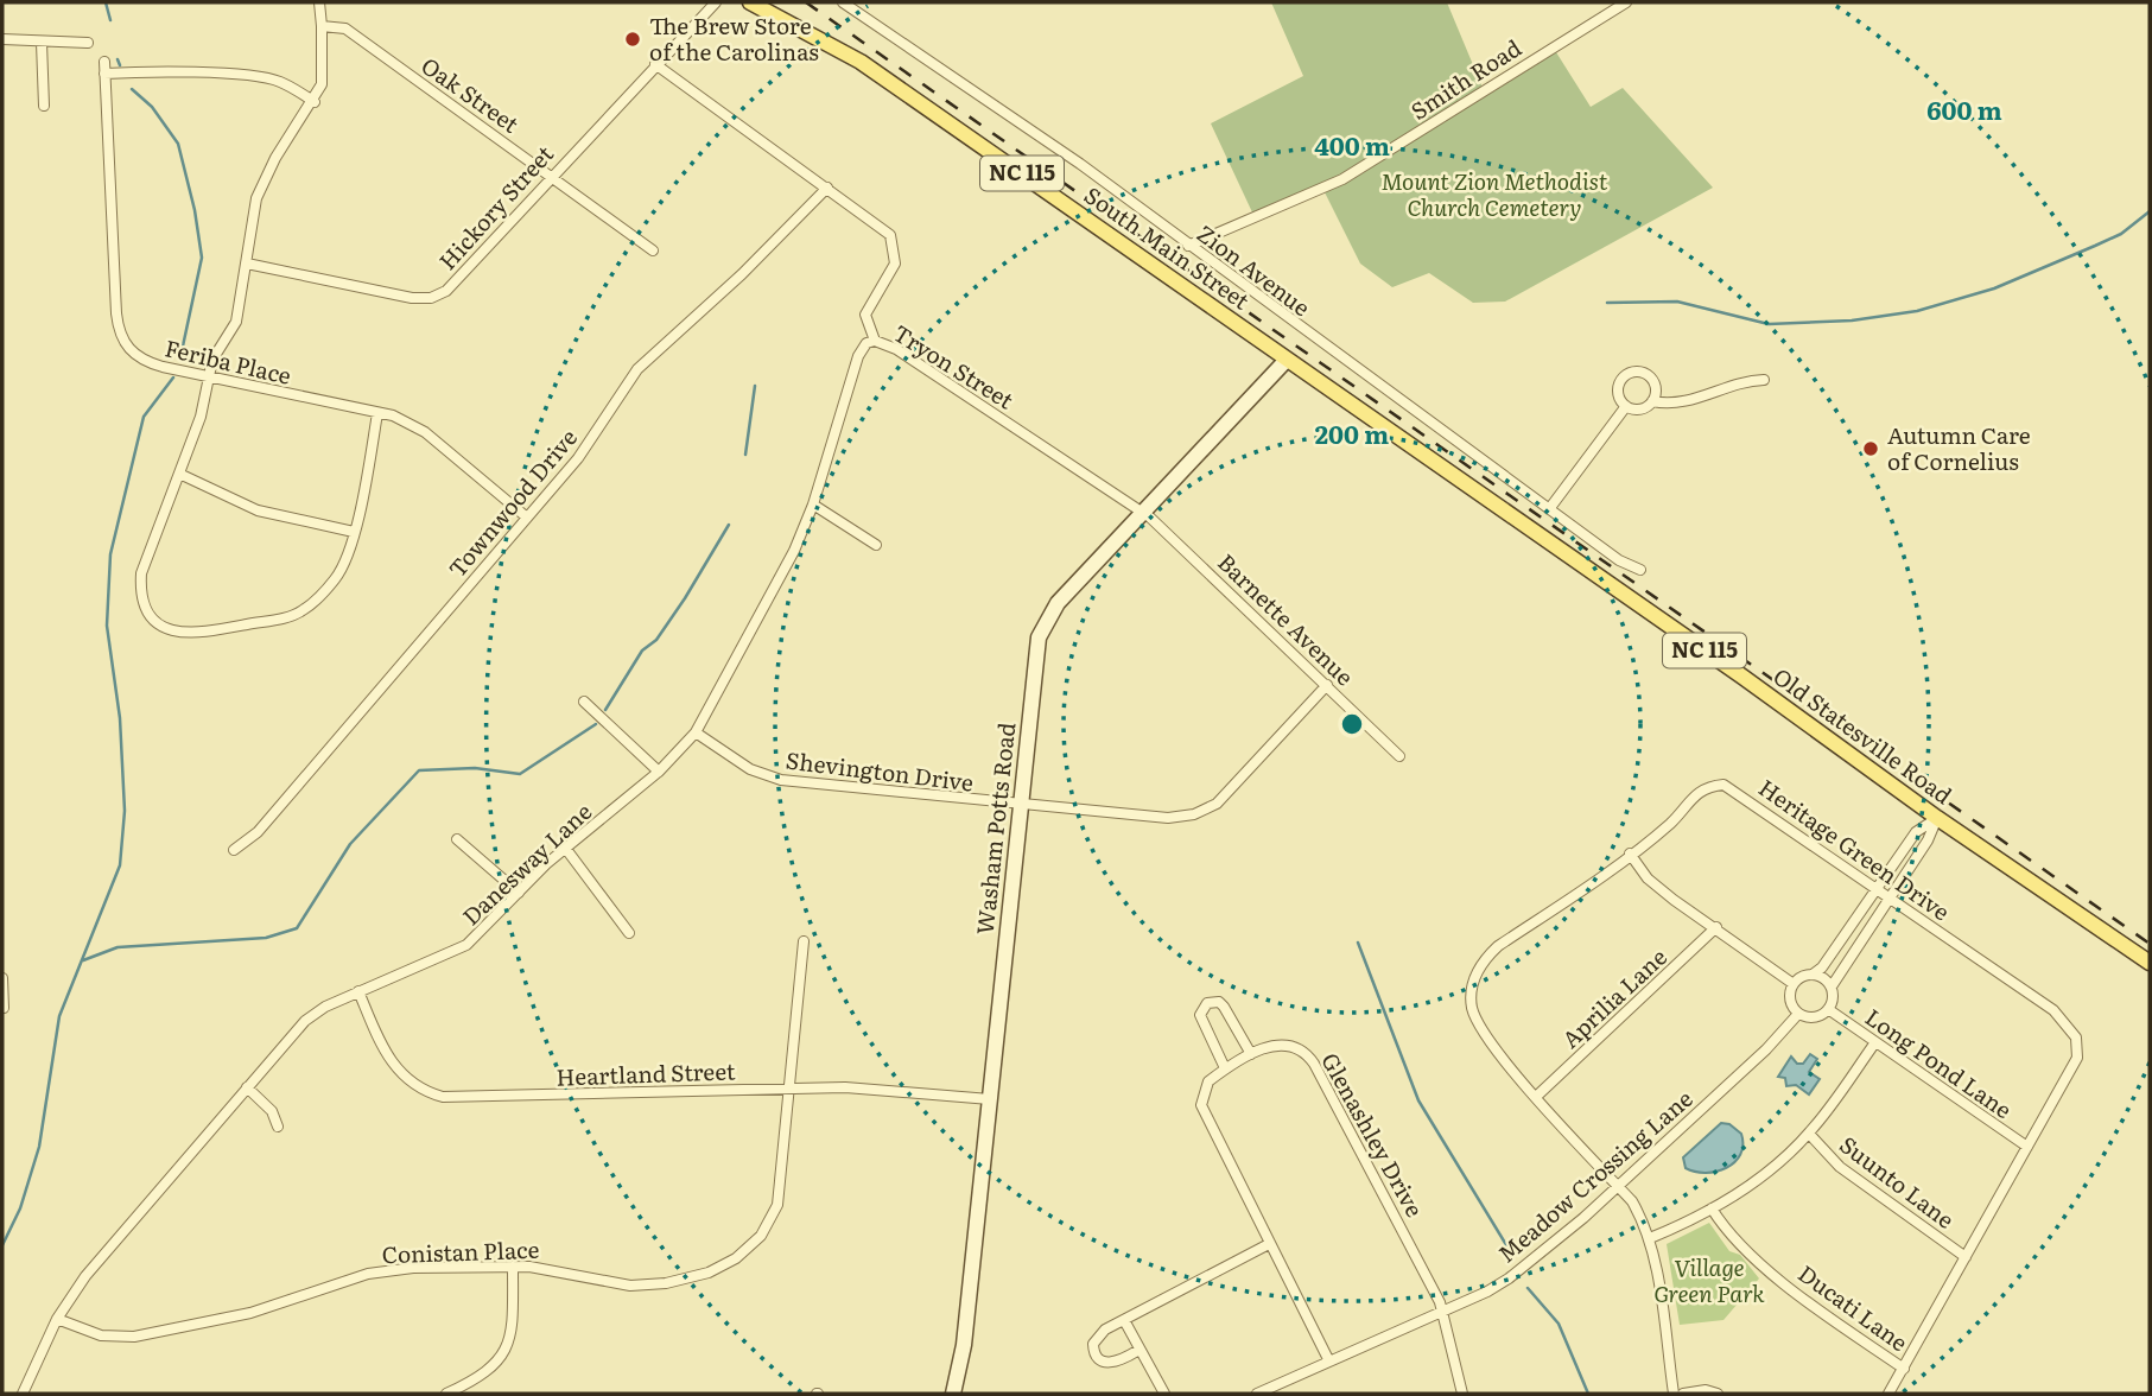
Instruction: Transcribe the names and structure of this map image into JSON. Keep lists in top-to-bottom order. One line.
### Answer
{"streets":{"main road":["NC 115","South Main Street","Old Statesville Road"],"street":["Smith Road","Oak Street","Hickory Street","Zion Avenue","Feriba Place","Tryon Street","Townwood Drive","Barnette Avenue","Shevington Drive","Washam Potts Road","Heritage Green Drive","Danesway Lane","Aprilia Lane","Long Pond Lane","Heartland Street","Glenashley Drive","Meadow Crossing Lane","Suunto Lane","Conistan Place","Ducati Lane"]},"crossings":[["Smith Road","Zion Avenue"],["Oak Street","Hickory Street"],["Hickory Street","Tryon Street"],["South Main Street","Old Statesville Road"],["South Main Street","Washam Potts Road"],["Feriba Place","Townwood Drive"],["Tryon Street","Townwood Drive"],["Tryon Street","Barnette Avenue"],["Tryon Street","Washam Potts Road"],["Tryon Street","Danesway Lane"],["Barnette Avenue","Shevington Drive"],["Barnette Avenue","Washam Potts Road"],["Shevington Drive","Washam Potts Road"],["Shevington Drive","Danesway Lane"],["Washam Potts Road","Heartland Street"],["Heritage Green Drive","Aprilia Lane"],["Heritage Green Drive","Long Pond Lane"],["Heritage Green Drive","Meadow Crossing Lane"],["Heritage Green Drive","Suunto Lane"],["Heritage Green Drive","Ducati Lane"],["Danesway Lane","Heartland Street"],["Danesway Lane","Conistan Place"],["Long Pond Lane","Meadow Crossing Lane"],["Heartland Street","Conistan Place"],["Glenashley Drive","Meadow Crossing Lane"]],"parks":["Mount Zion Methodist Church Cemetery","Village Green Park"],"places":["The Brew Store of the Carolinas","Autumn Care of Cornelius"],"rings":["600 m","400 m","200 m"]}
